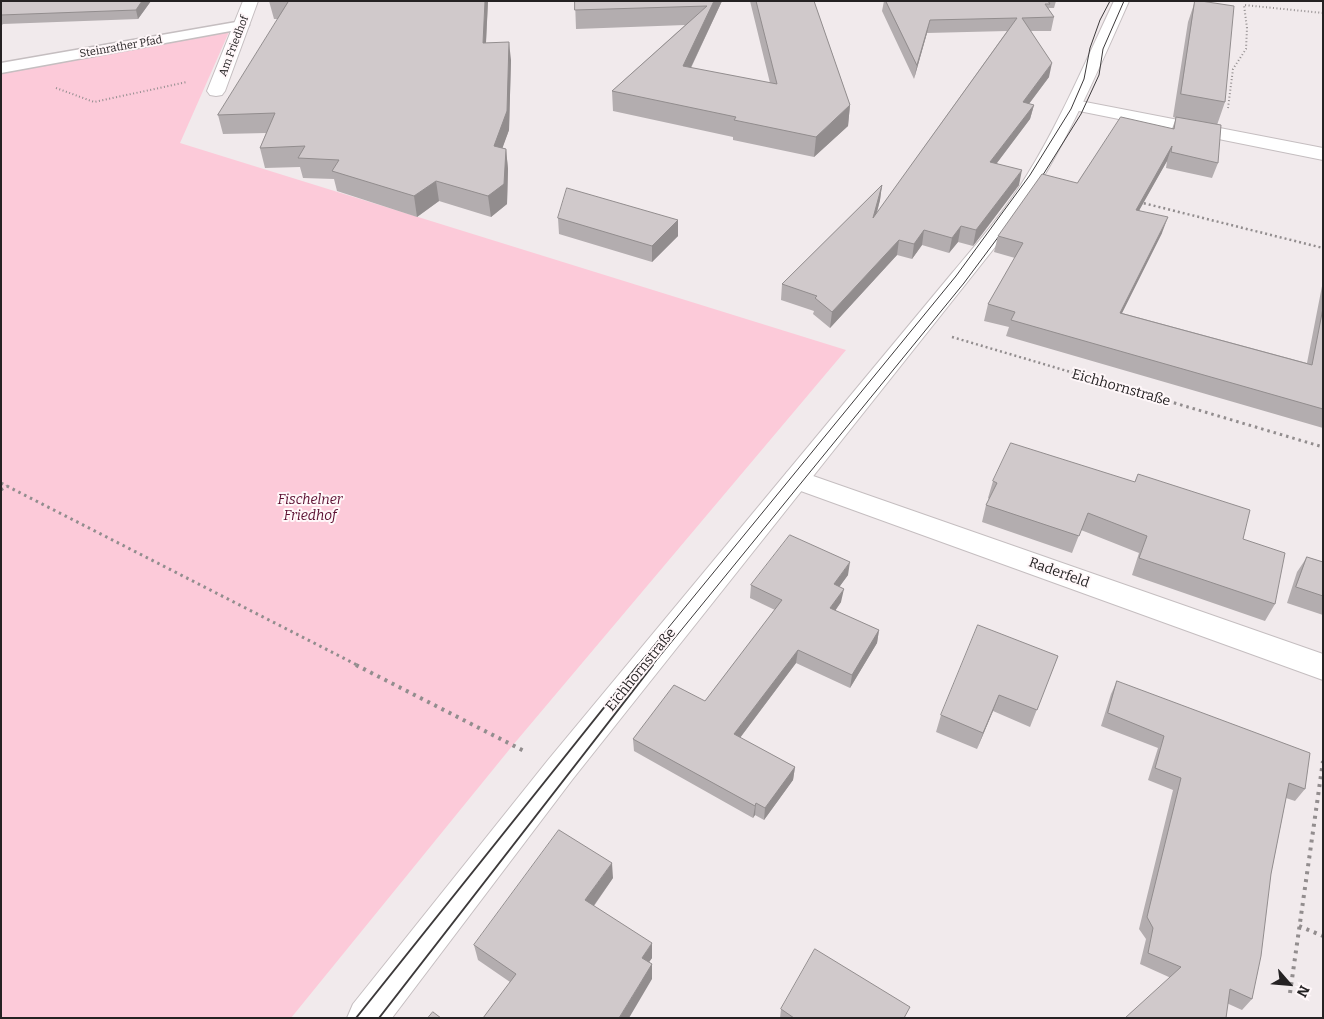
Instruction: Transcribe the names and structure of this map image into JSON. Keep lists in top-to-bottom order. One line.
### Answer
{"streets":{"street":["Am Friedhof","Eichhornstraße","Raderfeld"],"lane":["Steinrather Pfad"]},"crossings":[["Am Friedhof","Steinrather Pfad"],["Eichhornstraße","Raderfeld"]],"parks":["Fischelner Friedhof"],"north":"bottom right"}
